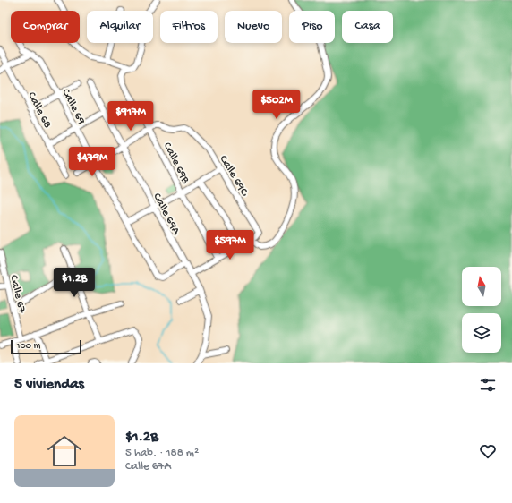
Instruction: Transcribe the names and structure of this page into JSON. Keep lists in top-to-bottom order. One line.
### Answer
{"streets":{"street":["Calle 69","Calle 68","Calle 69B","Calle 69C","Calle 69A","Calle 67"]},"crossings":[["Calle 69","Calle 69A"],["Calle 69B","Calle 69C"]],"scale_bar":"100 m","north":"top","page":{"chip":["Comprar","Alquilar","Filtros","Nuevo","Piso","Casa"],"price":["$502M","$917M","$479M","$597M","$1.2B"],"scale":"100 m","heading":"5 viviendas","list":[{"name":"$1.2B","note":"5 hab. · 188 m² · Calle 67A"}]}}
